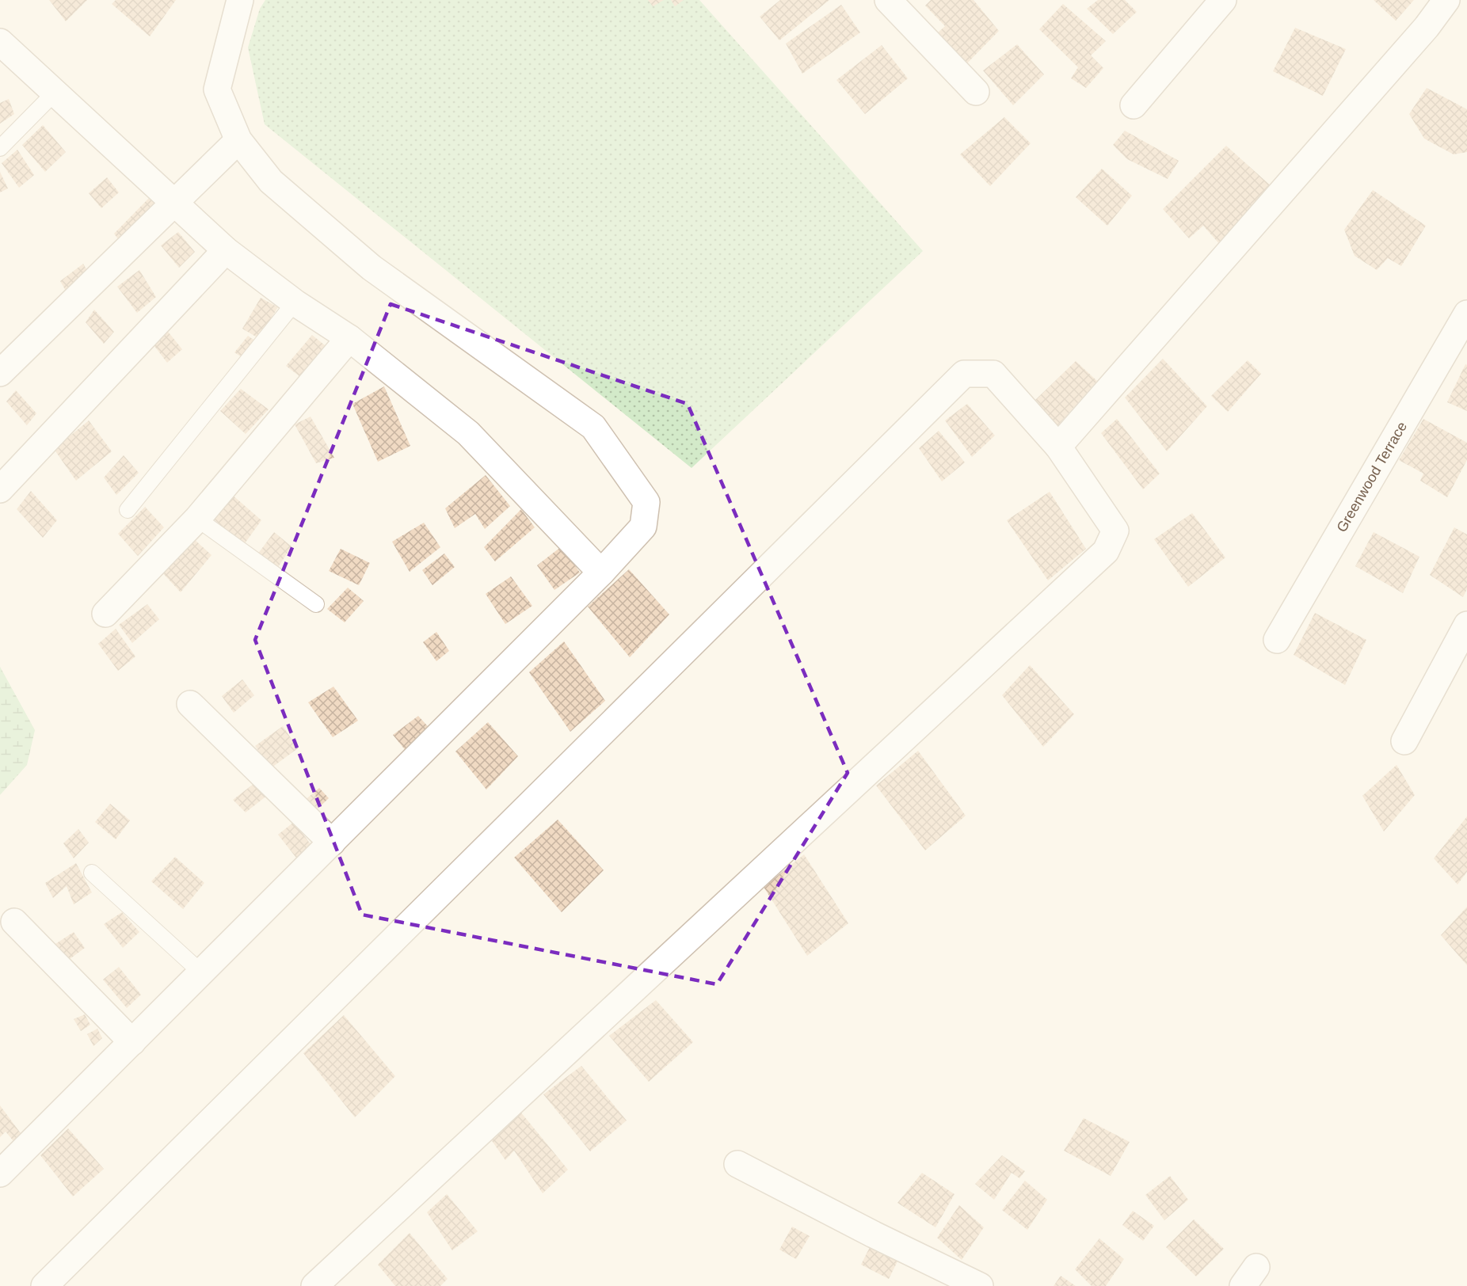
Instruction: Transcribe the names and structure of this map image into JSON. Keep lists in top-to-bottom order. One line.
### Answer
{"streets":{"street":["Greenwood Terrace"]}}
